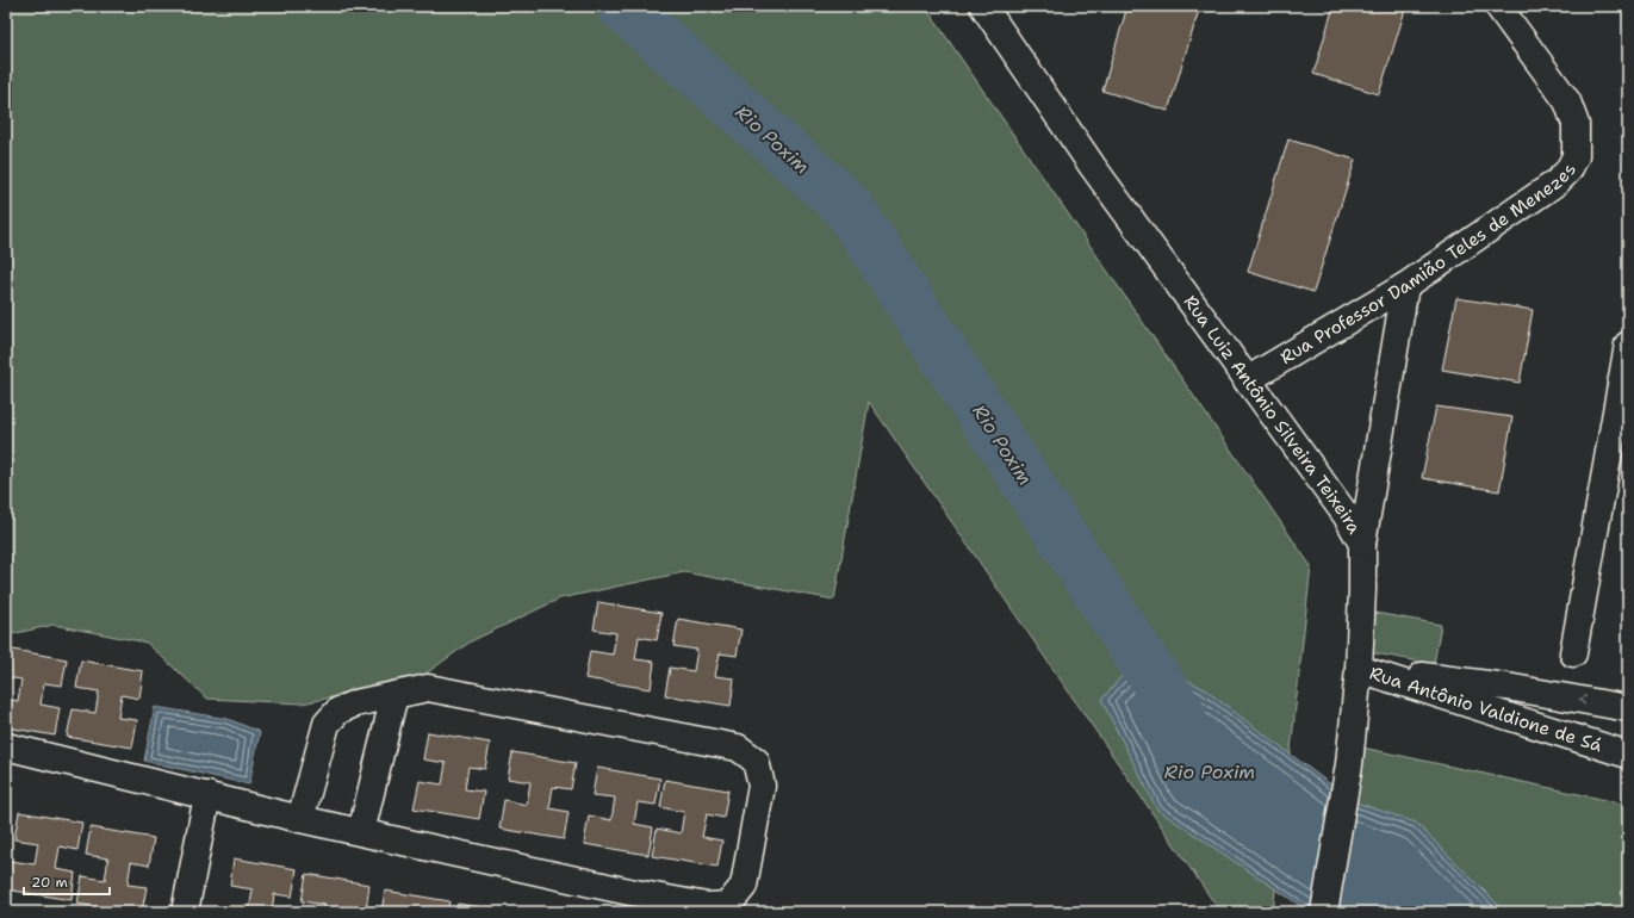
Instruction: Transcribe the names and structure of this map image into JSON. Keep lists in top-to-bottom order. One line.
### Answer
{"streets":{"street":["Rua Professor Damião Teles de Menezes","Rua Luiz Antônio Silveira Teixeira","Rua Antônio Valdione de Sá"]},"crossings":[["Rua Professor Damião Teles de Menezes","Rua Luiz Antônio Silveira Teixeira"],["Rua Luiz Antônio Silveira Teixeira","Rua Antônio Valdione de Sá"]],"water":["Rio Poxim"],"scale_bar":"20 m"}
